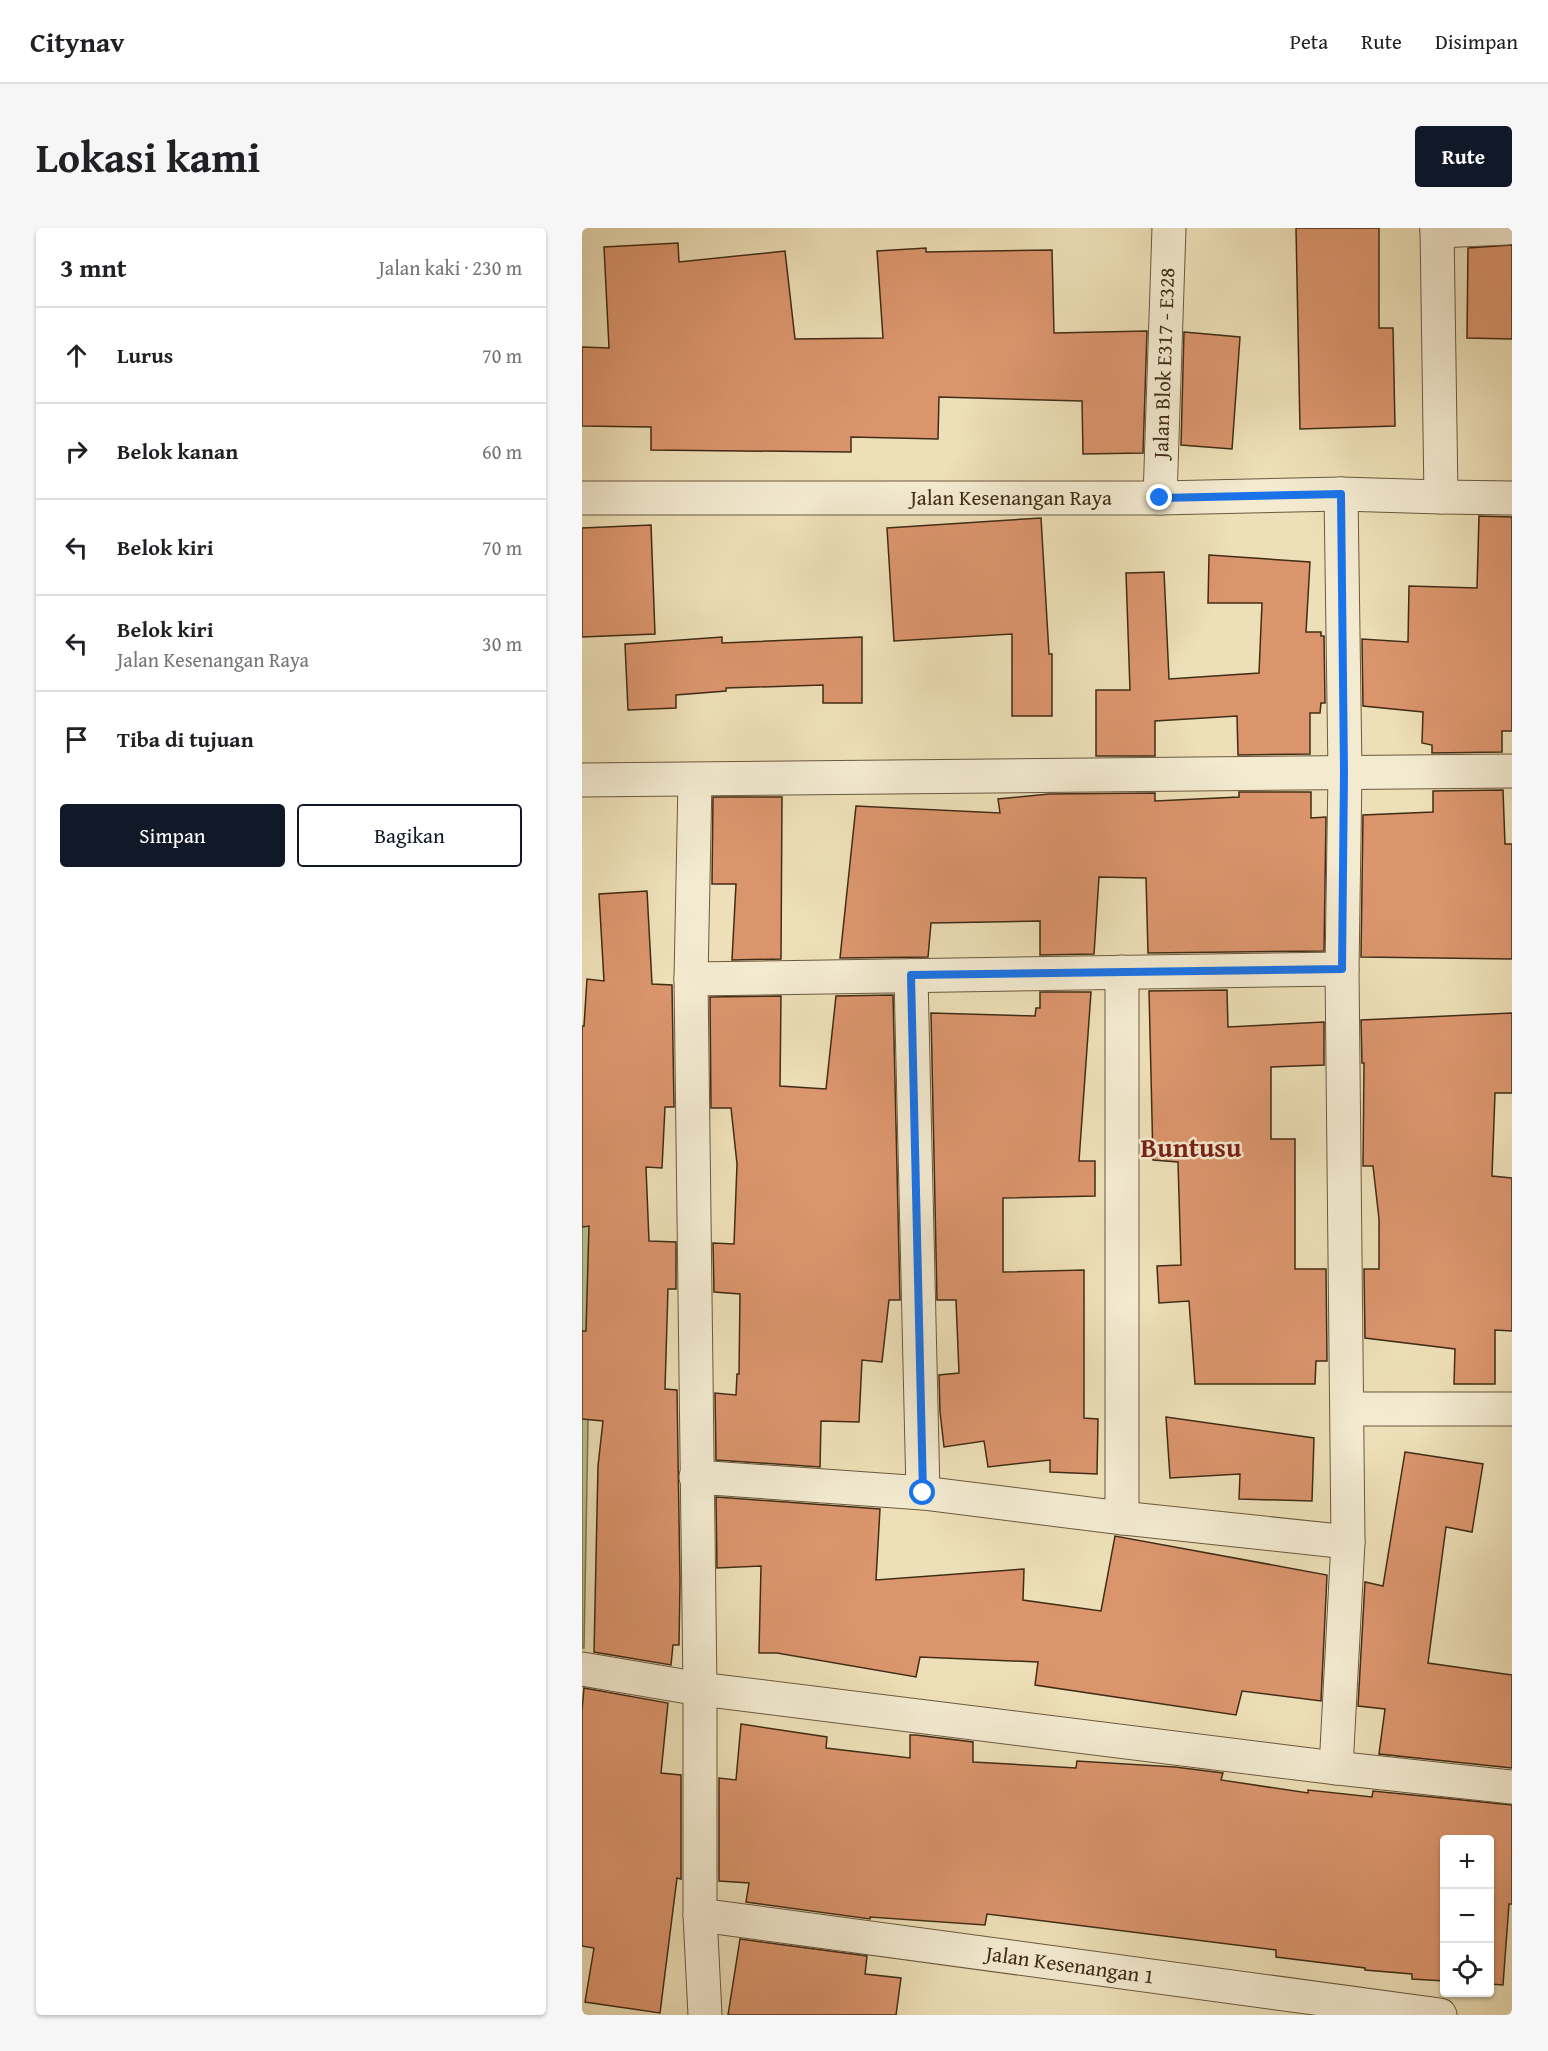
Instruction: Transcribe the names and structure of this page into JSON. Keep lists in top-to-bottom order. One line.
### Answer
{"streets":{"street":["Jalan Blok E317 - E328","Jalan Kesenangan Raya","Jalan Kesenangan 1"]},"crossings":[["Jalan Blok E317 - E328","Jalan Kesenangan Raya"]],"districts":["Buntusu"],"page":{"header":"Citynav","nav":["Peta","Rute","Disimpan"],"title":"Lokasi kami","buttons":["Rute",["Simpan","Bagikan"]],"heading":["3 mnt","Jalan kaki · 230 m"],"list":[["Lurus","70 m"],["Belok kanan","60 m"],["Belok kiri","70 m"],["Belok kiri","Jalan Kesenangan Raya","30 m"],"Tiba di tujuan"],"map_buttons":["+","−"]}}
